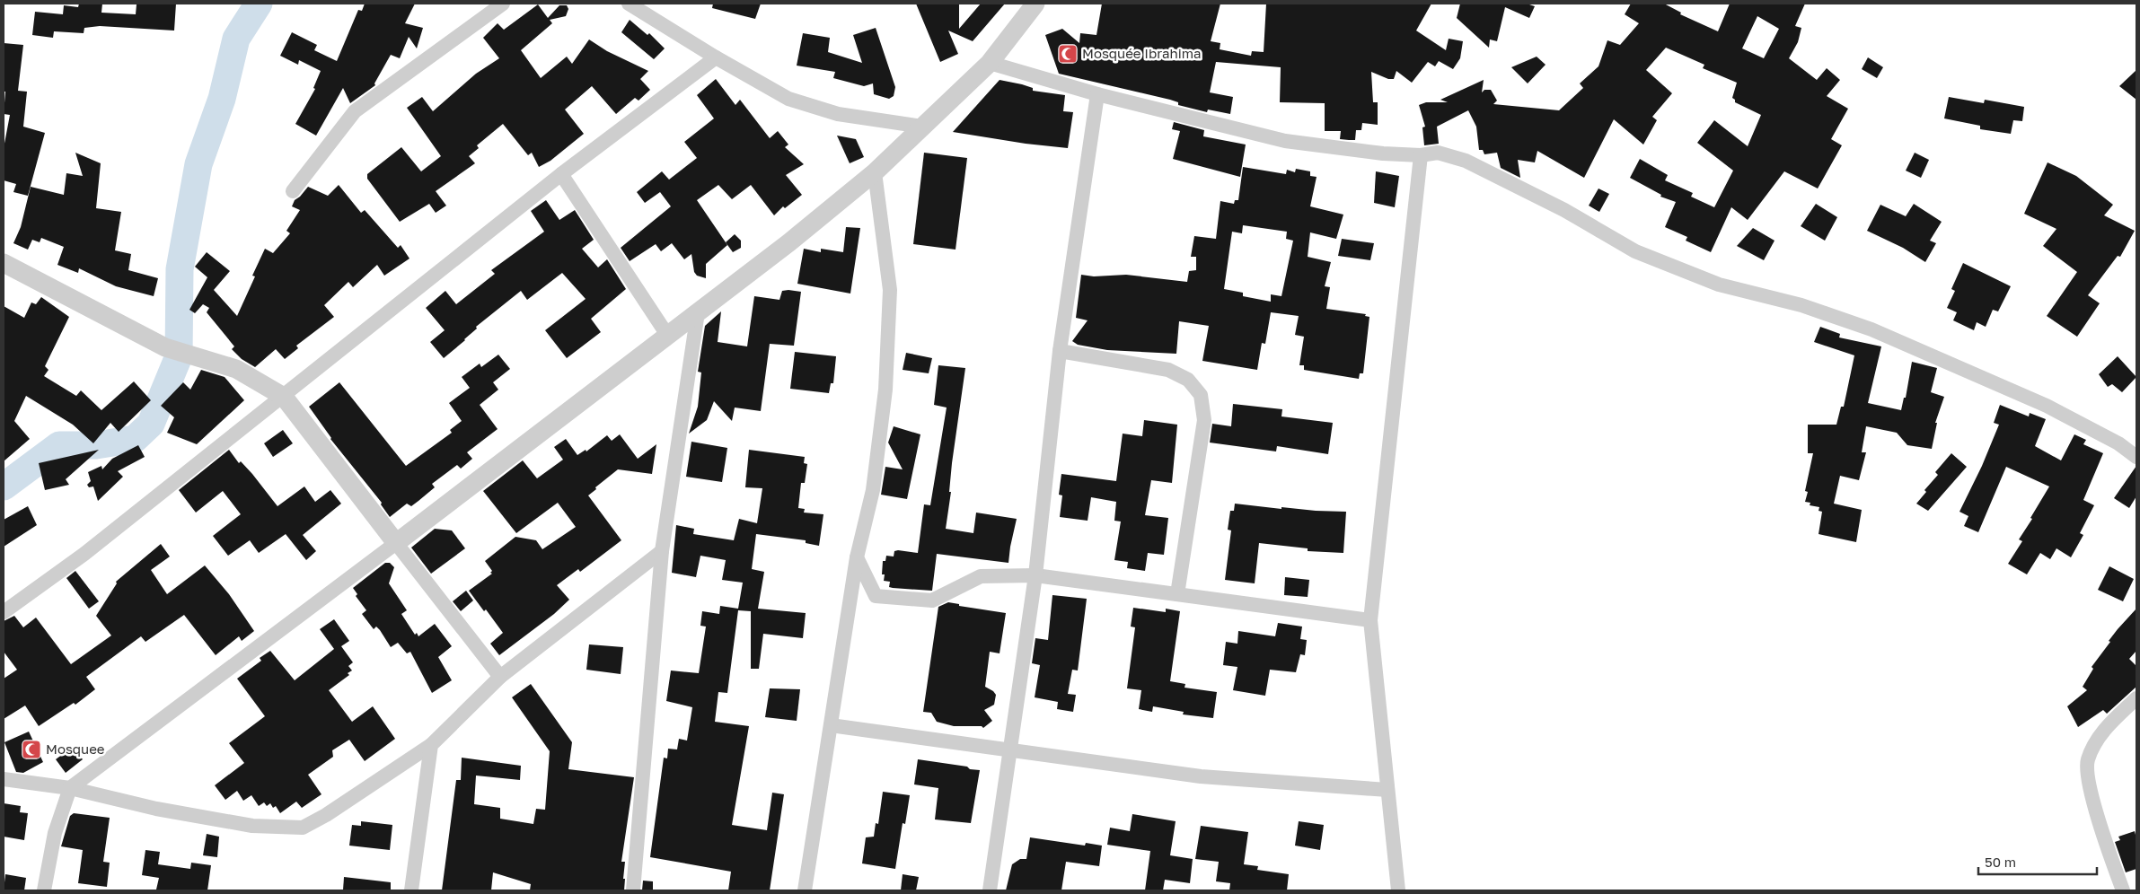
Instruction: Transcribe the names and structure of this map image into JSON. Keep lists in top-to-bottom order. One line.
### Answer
{"places":{"mosque":["Mosquée Ibrahima","Mosquee"]},"scale_bar":"50 m"}
